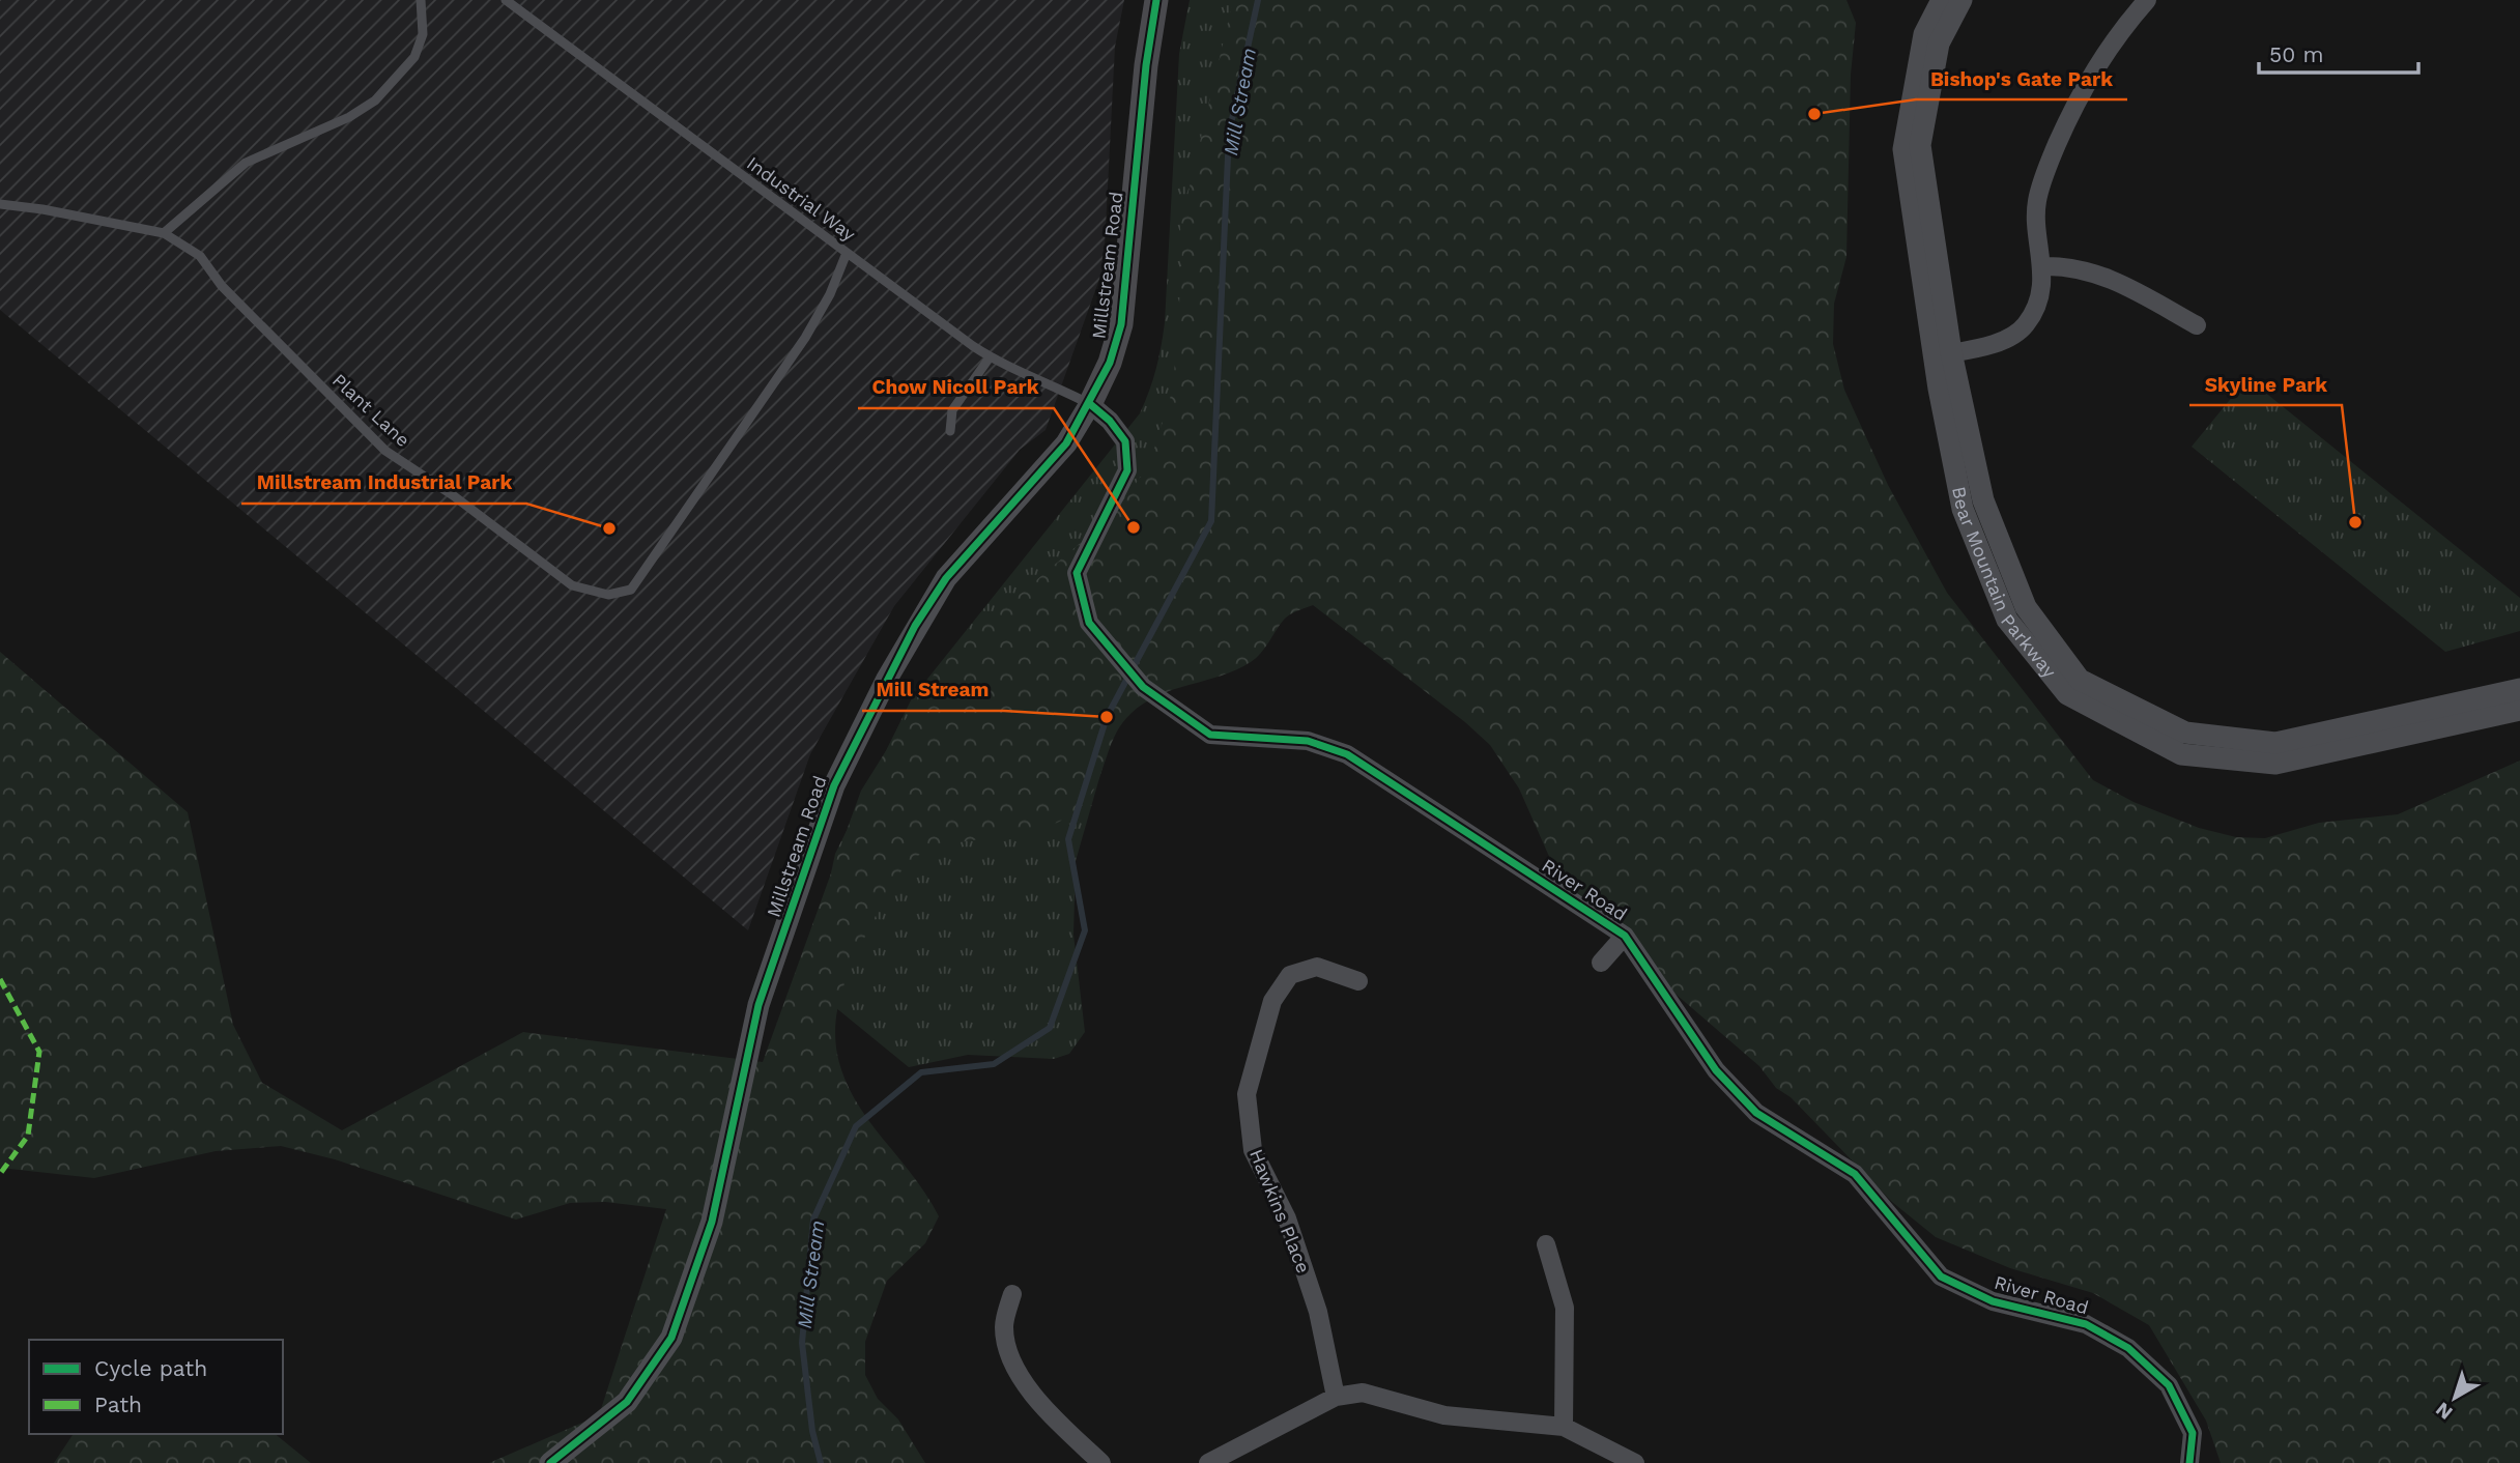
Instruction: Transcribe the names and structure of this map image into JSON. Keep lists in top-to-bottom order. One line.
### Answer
{"streets":{"main road":["Millstream Road"],"street":["Bear Mountain Parkway","River Road","Hawkins Place"],"lane":["Industrial Way","Plant Lane"]},"crossings":[["Industrial Way","Millstream Road"],["Industrial Way","Plant Lane"],["Industrial Way","River Road"],["Millstream Road","River Road"]],"water":["Mill Stream"],"places":["Bishop's Gate Park","Skyline Park","Chow Nicoll Park","Millstream Industrial Park","Mill Stream"],"legend":["Cycle path","Path"],"scale_bar":"50 m","north":"bottom left"}
